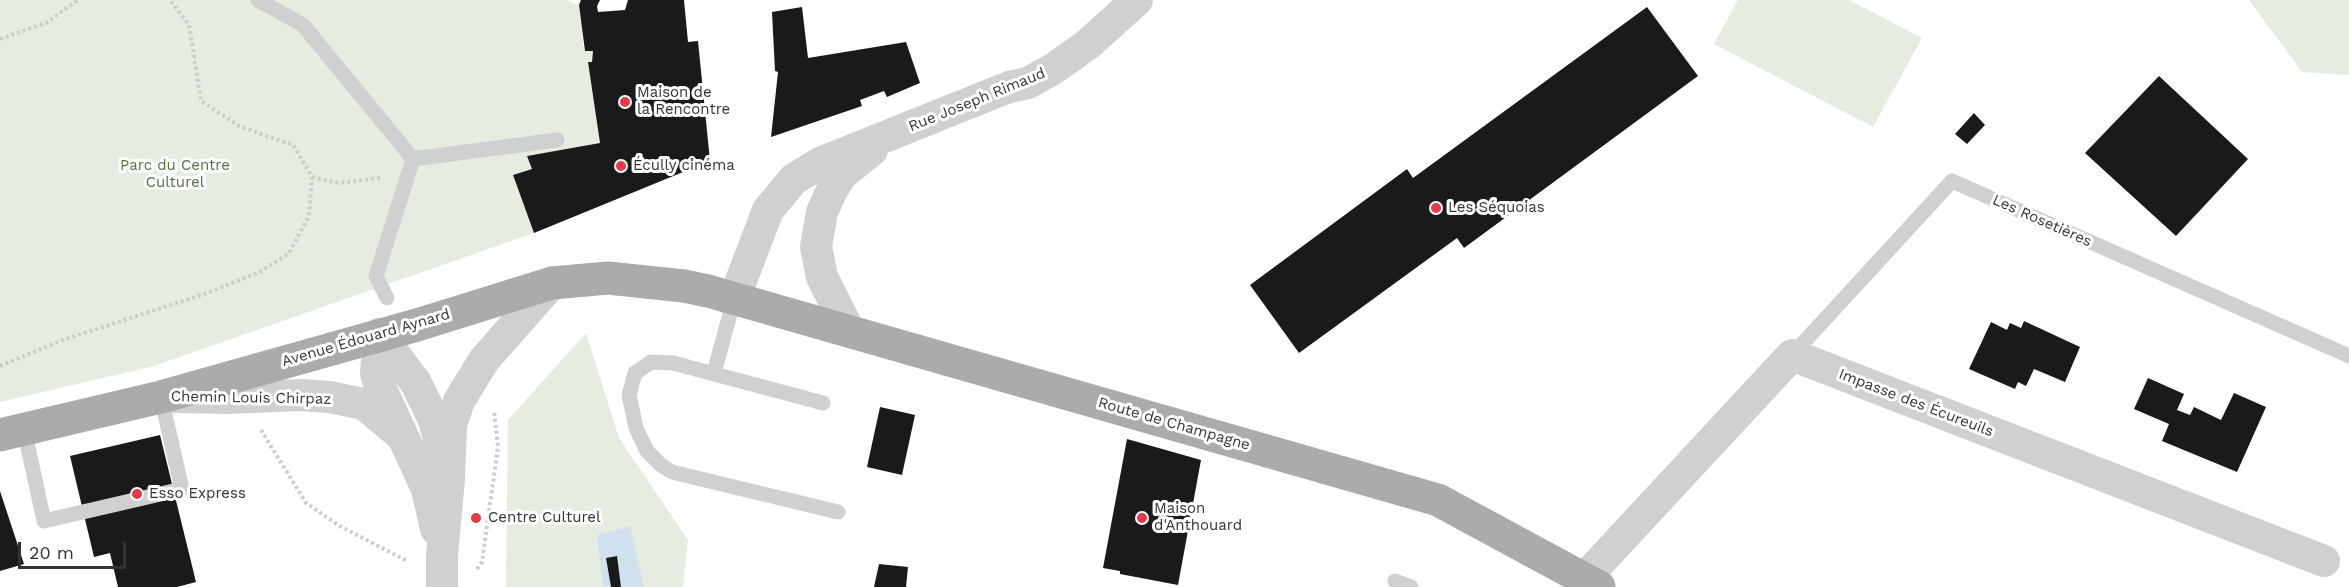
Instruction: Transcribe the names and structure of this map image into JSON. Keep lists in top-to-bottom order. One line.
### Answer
{"streets":{"main road":["Avenue Édouard Aynard","Route de Champagne"],"street":["Rue Joseph Rimaud","Chemin Louis Chirpaz","Impasse des Écureuils"],"lane":["Les Rosetières"]},"crossings":[["Rue Joseph Rimaud","Avenue Édouard Aynard"],["Rue Joseph Rimaud","Route de Champagne"],["Les Rosetières","Impasse des Écureuils"],["Avenue Édouard Aynard","Chemin Louis Chirpaz"],["Avenue Édouard Aynard","Route de Champagne"]],"parks":["Parc du Centre Culturel"],"places":["Maison de la Rencontre","Écully cinéma","Les Séquoias","Esso Express","Centre Culturel","Maison d'Anthouard"],"scale_bar":"20 m"}
